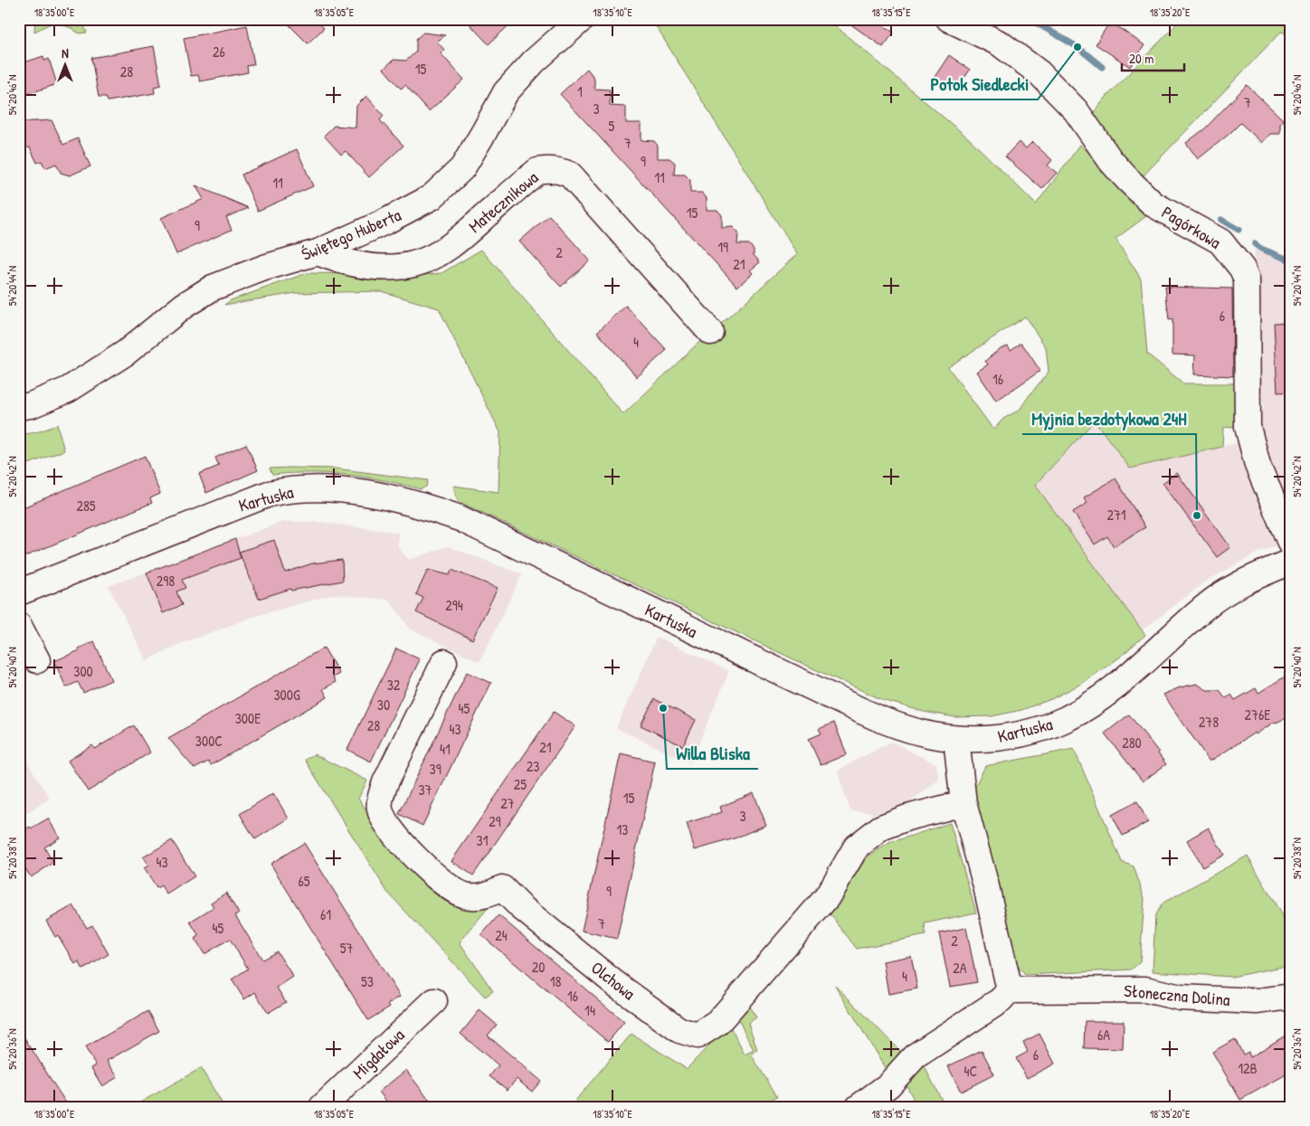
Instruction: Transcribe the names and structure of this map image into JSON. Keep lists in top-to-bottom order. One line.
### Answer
{"streets":{"street":["Matecznikowa","Pagórkowa","Świętego Huberta","Kartuska","Olchowa","Słoneczna Dolina","Migdałowa"]},"crossings":[["Matecznikowa","Świętego Huberta"]],"places":["Potok Siedlecki","Myjnia bezdotykowa 24H","Willa Bliska"],"house_numbers":["26","15","28","1","7","3","5","7","9","11","11","15","9","19","2","21","6","4","16","285","271","298","294","300","32","300G","30","45","276E","300E","278","28","43","300C","280","21","41","23","39","25","37","15","27","3","29","13","31","43","65","9","61","7","45","24","2","57","20","2A","4","53","18","16","14","6A","6","12B","4C"],"scale_bar":"20 m","north":"top","coordinates":["18°35'00\"E","18°35'05\"E","18°35'10\"E","18°35'15\"E","18°35'20\"E","54°20'46\"N","54°20'44\"N","54°20'42\"N","54°20'40\"N","54°20'38\"N","54°20'36\"N"]}
